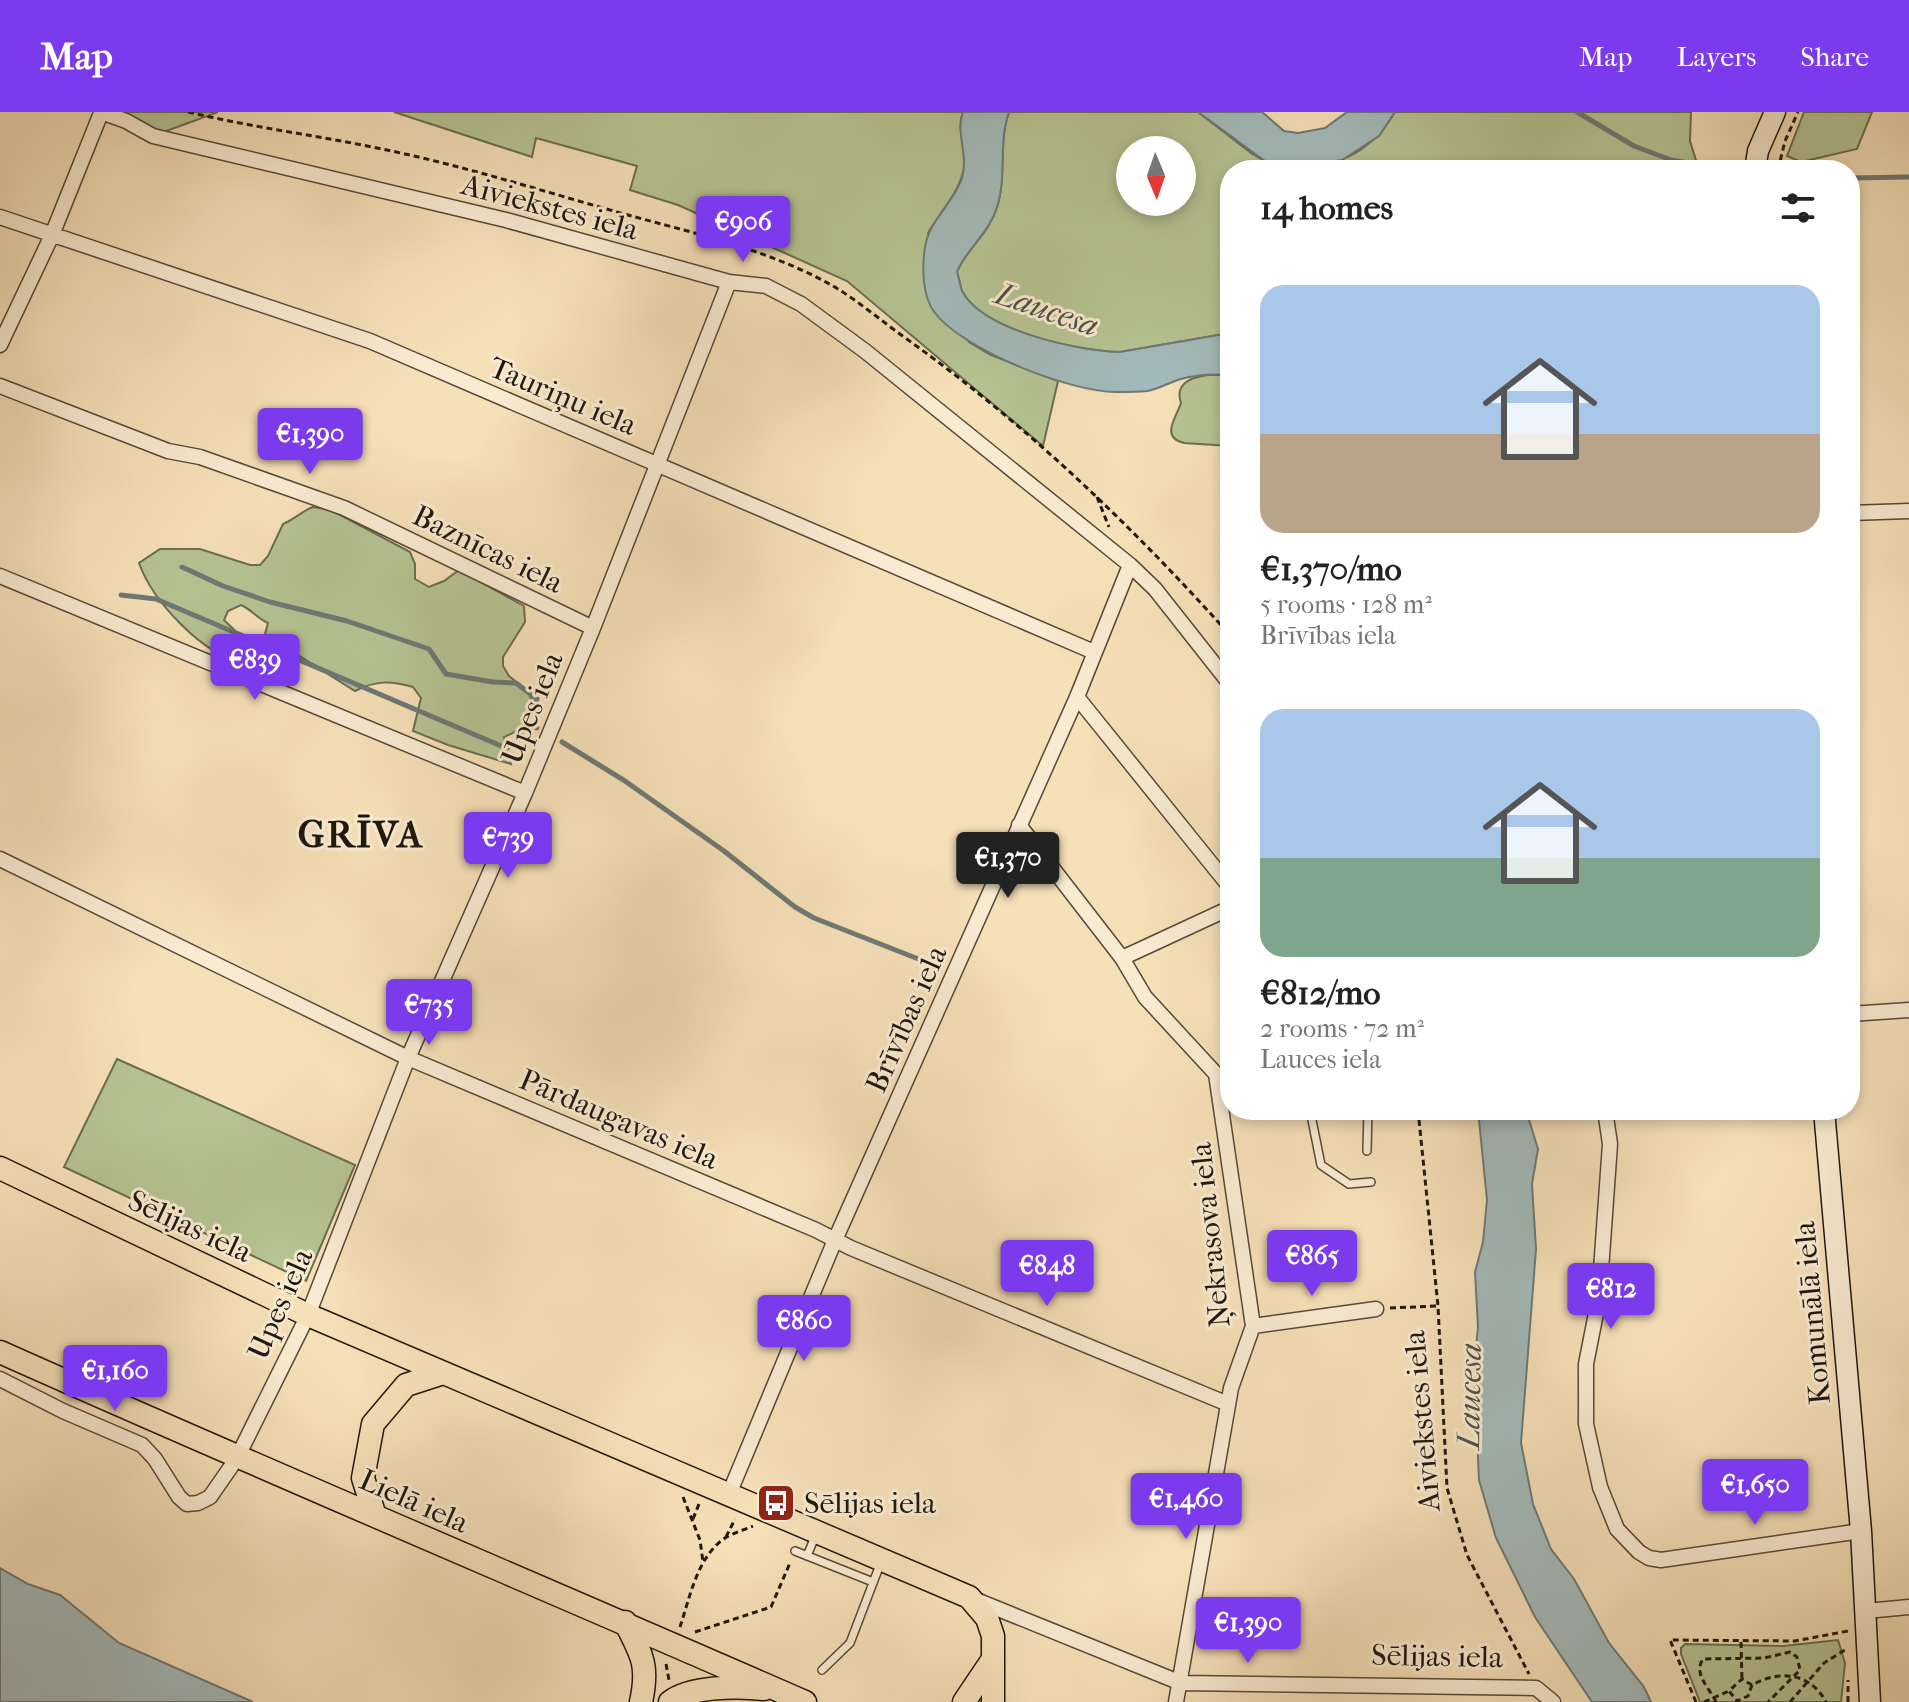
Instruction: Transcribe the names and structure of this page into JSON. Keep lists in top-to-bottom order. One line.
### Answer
{"streets":{"main road":["Sēlijas iela","Lielā iela"],"street":["Aiviekstes iela","Tauriņu iela","Baznīcas iela","Upes iela","Brīvības iela","Pārdaugavas iela","Ņekrasova iela","Komunālā iela"]},"crossings":[["Aiviekstes iela","Upes iela"],["Aiviekstes iela","Brīvības iela"],["Aiviekstes iela","Sēlijas iela"],["Tauriņu iela","Upes iela"],["Tauriņu iela","Brīvības iela"],["Baznīcas iela","Upes iela"],["Upes iela","Pārdaugavas iela"],["Upes iela","Sēlijas iela"],["Upes iela","Lielā iela"],["Brīvības iela","Pārdaugavas iela"],["Brīvības iela","Sēlijas iela"],["Brīvības iela","Ņekrasova iela"],["Pārdaugavas iela","Ņekrasova iela"],["Sēlijas iela","Ņekrasova iela"]],"districts":["GRĪVA"],"water":["Laucesa"],"places":{"bus stop":["Sēlijas iela"]},"north":"bottom","page":{"header":"Map","nav":["Map","Layers","Share"],"heading":"14 homes","price":["€906","€1,390","€839","€739","€1,370","€735","€865","€848","€812","€860","€1,160","€1,650","€1,460","€1,390"],"list":[{"name":"€1,370/mo","note":"5 rooms · 128 m² · Brīvības iela"},{"name":"€812/mo","note":"2 rooms · 72 m² · Lauces iela"}]}}
